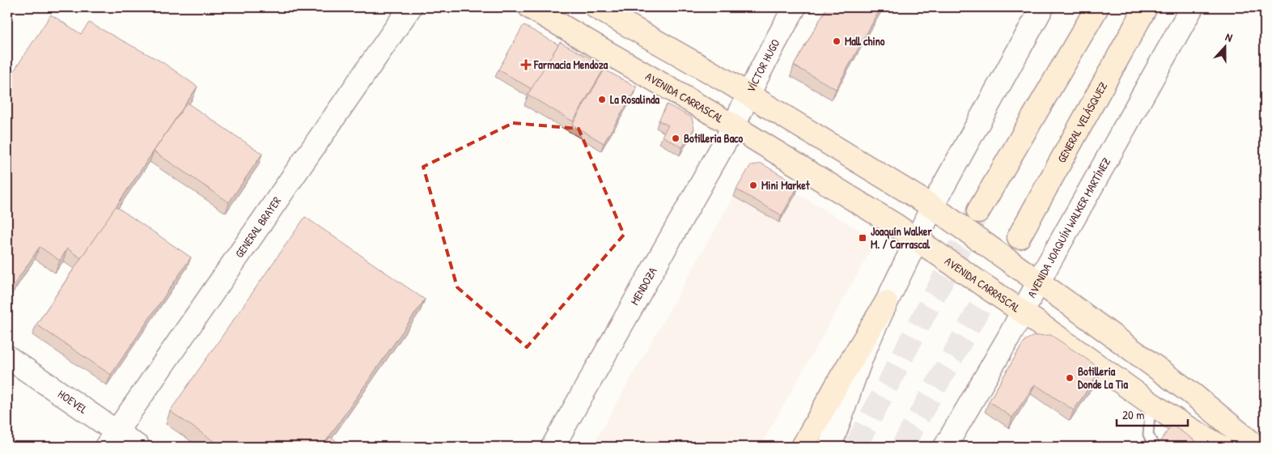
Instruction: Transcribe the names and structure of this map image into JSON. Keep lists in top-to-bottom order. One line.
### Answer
{"streets":{"main road":["AVENIDA CARRASCAL","GENERAL VELÁSQUEZ"],"street":["VÍCTOR HUGO","GENERAL BRAYER","AVENIDA JOAQUÍN WALKER MARTÍNEZ","MENDOZA","HOEVEL"]},"crossings":[["VÍCTOR HUGO","AVENIDA CARRASCAL"],["VÍCTOR HUGO","MENDOZA"],["AVENIDA CARRASCAL","AVENIDA JOAQUÍN WALKER MARTÍNEZ"],["AVENIDA CARRASCAL","MENDOZA"],["GENERAL BRAYER","HOEVEL"]],"places":{"other":["Mall chino","La Rosalinda","Botilleria Baco","Mini Market","Botilleria Donde La Tia"],"health":["Farmacia Mendoza"],"transit":["Joaquín Walker M. / Carrascal"]},"scale_bar":"20 m","north":"top"}
